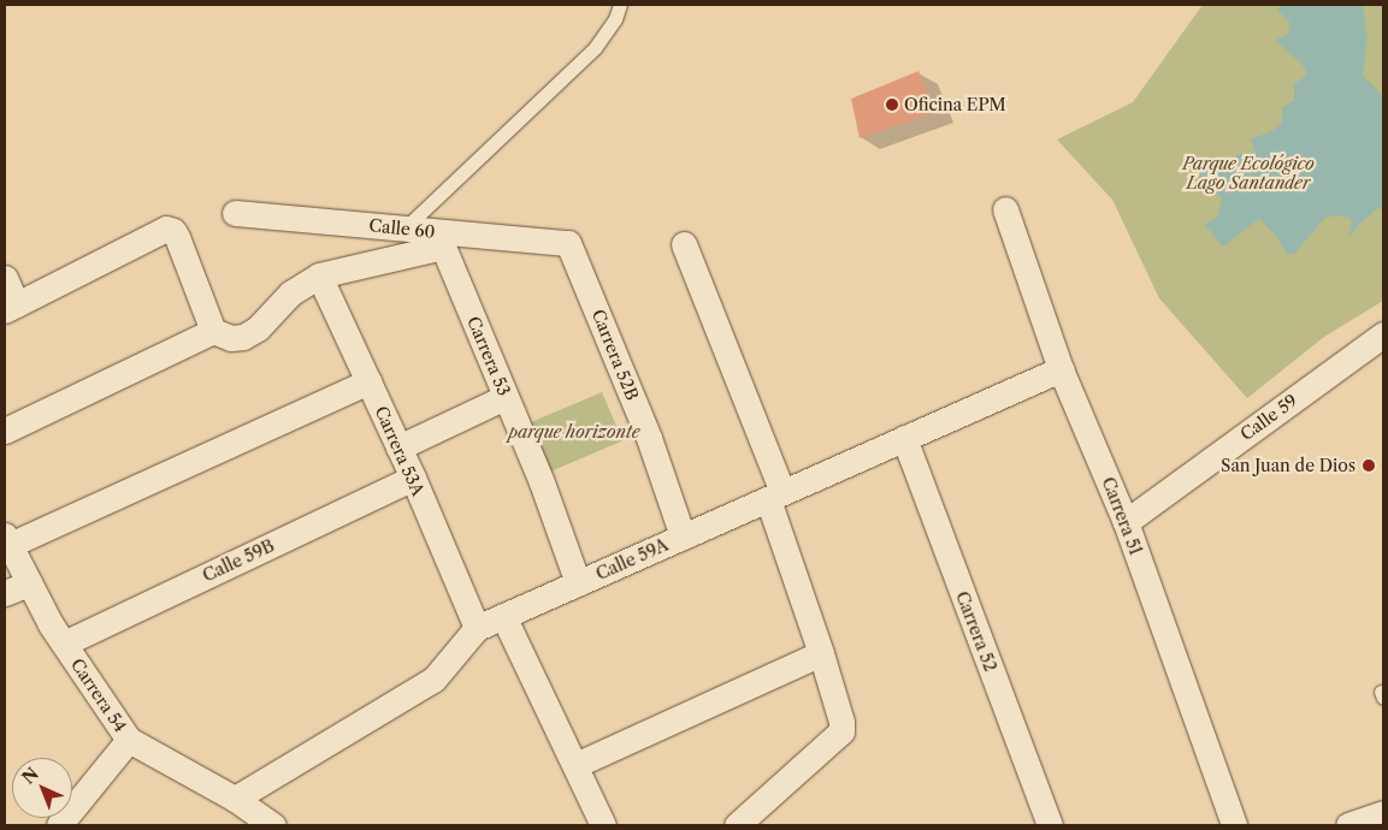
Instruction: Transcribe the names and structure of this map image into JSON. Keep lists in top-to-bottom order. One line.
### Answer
{"streets":{"street":["Calle 60","Carrera 52B","Carrera 53","Calle 59","Carrera 53A","Carrera 51","Calle 59A","Calle 59B","Carrera 52","Carrera 54"]},"crossings":[["Calle 60","Carrera 52B"],["Calle 60","Carrera 53"],["Carrera 52B","Calle 59A"],["Carrera 53","Calle 59A"],["Calle 59","Carrera 51"],["Carrera 53A","Calle 59A"],["Carrera 53A","Calle 59B"],["Carrera 51","Calle 59A"],["Calle 59A","Carrera 52"],["Calle 59A","Carrera 54"],["Calle 59B","Carrera 54"]],"parks":["Parque Ecológico Lago Santander","parque horizonte"],"places":["Oficina EPM","San Juan de Dios"],"north":"top left"}
